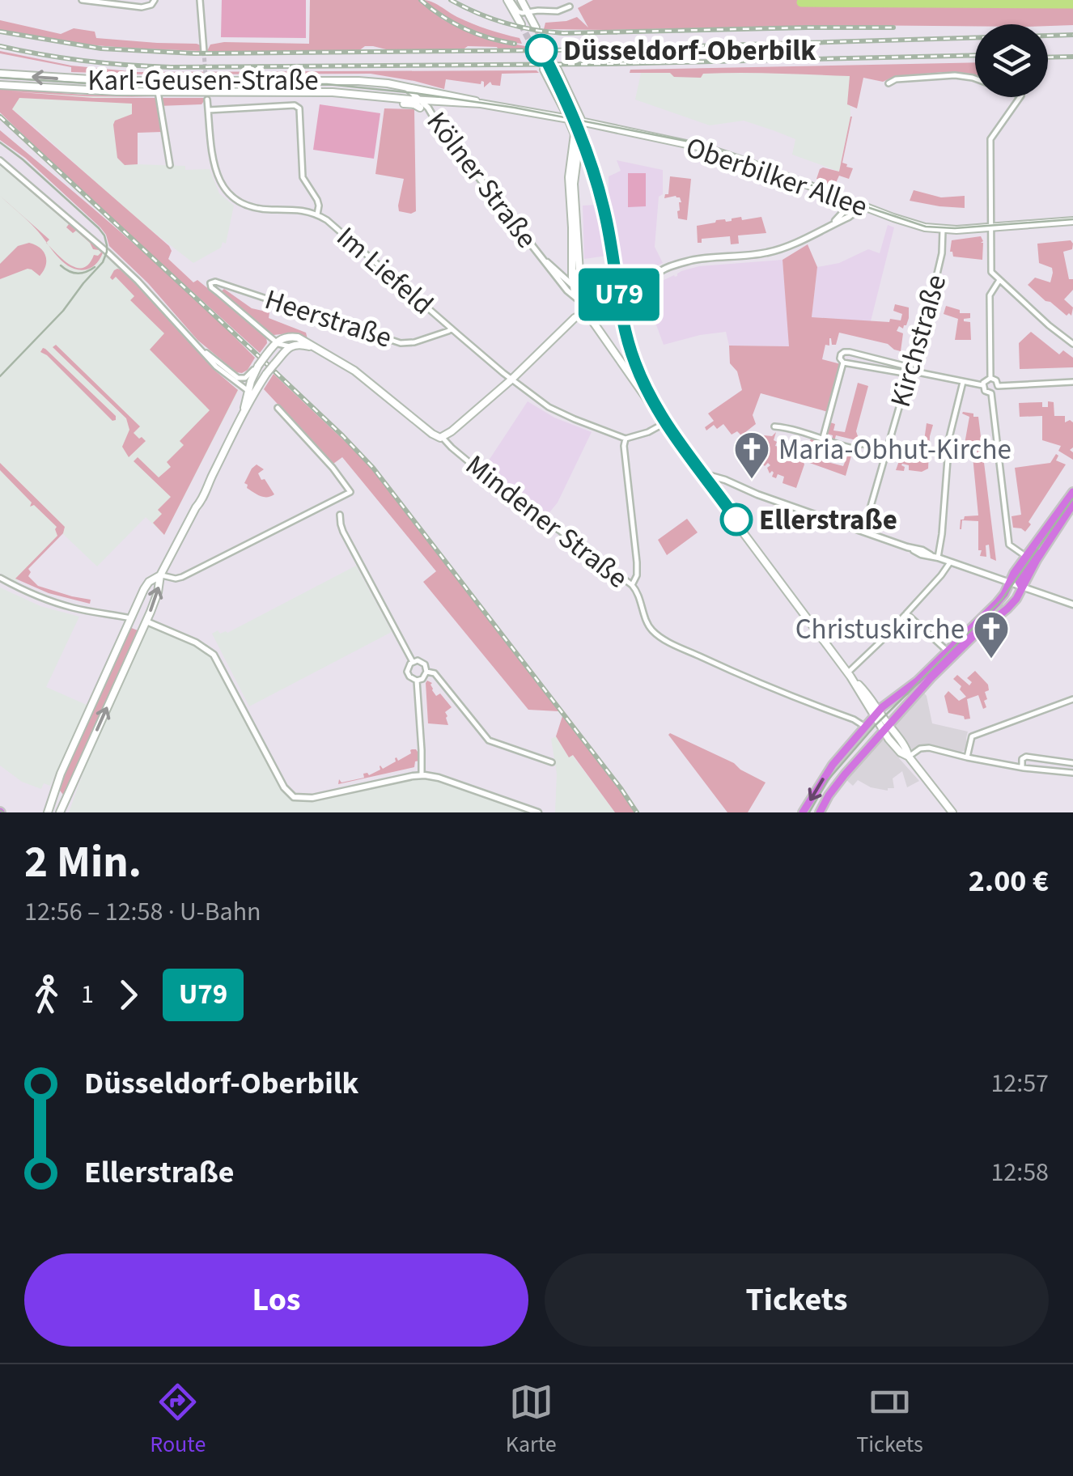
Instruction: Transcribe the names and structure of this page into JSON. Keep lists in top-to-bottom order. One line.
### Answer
{"streets":{"main road":["Karl-Geusen-Straße","Oberbilker Allee","Kölner Straße","Mindener Straße"],"street":["Im Liefeld","Heerstraße","Kirchstraße"]},"crossings":[["Karl-Geusen-Straße","Oberbilker Allee"],["Karl-Geusen-Straße","Kölner Straße"],["Oberbilker Allee","Kirchstraße"],["Im Liefeld","Heerstraße"],["Heerstraße","Mindener Straße"]],"places":{"other":["Düsseldorf-Oberbilk","Ellerstraße"],"church":["Maria-Obhut-Kirche","Christuskirche"]},"lines":["metro line U79"],"page":{"on_map":"U79","heading":["2 Min.","12:56 – 12:58 · U-Bahn","2.00 €"],"legs":["1","U79"],"list":[{"name":"Düsseldorf-Oberbilk","value":"12:57"},{"name":"Ellerstraße","value":"12:58"}],"buttons":["Los","Tickets"],"tabs":["Route","Karte","Tickets"]}}
